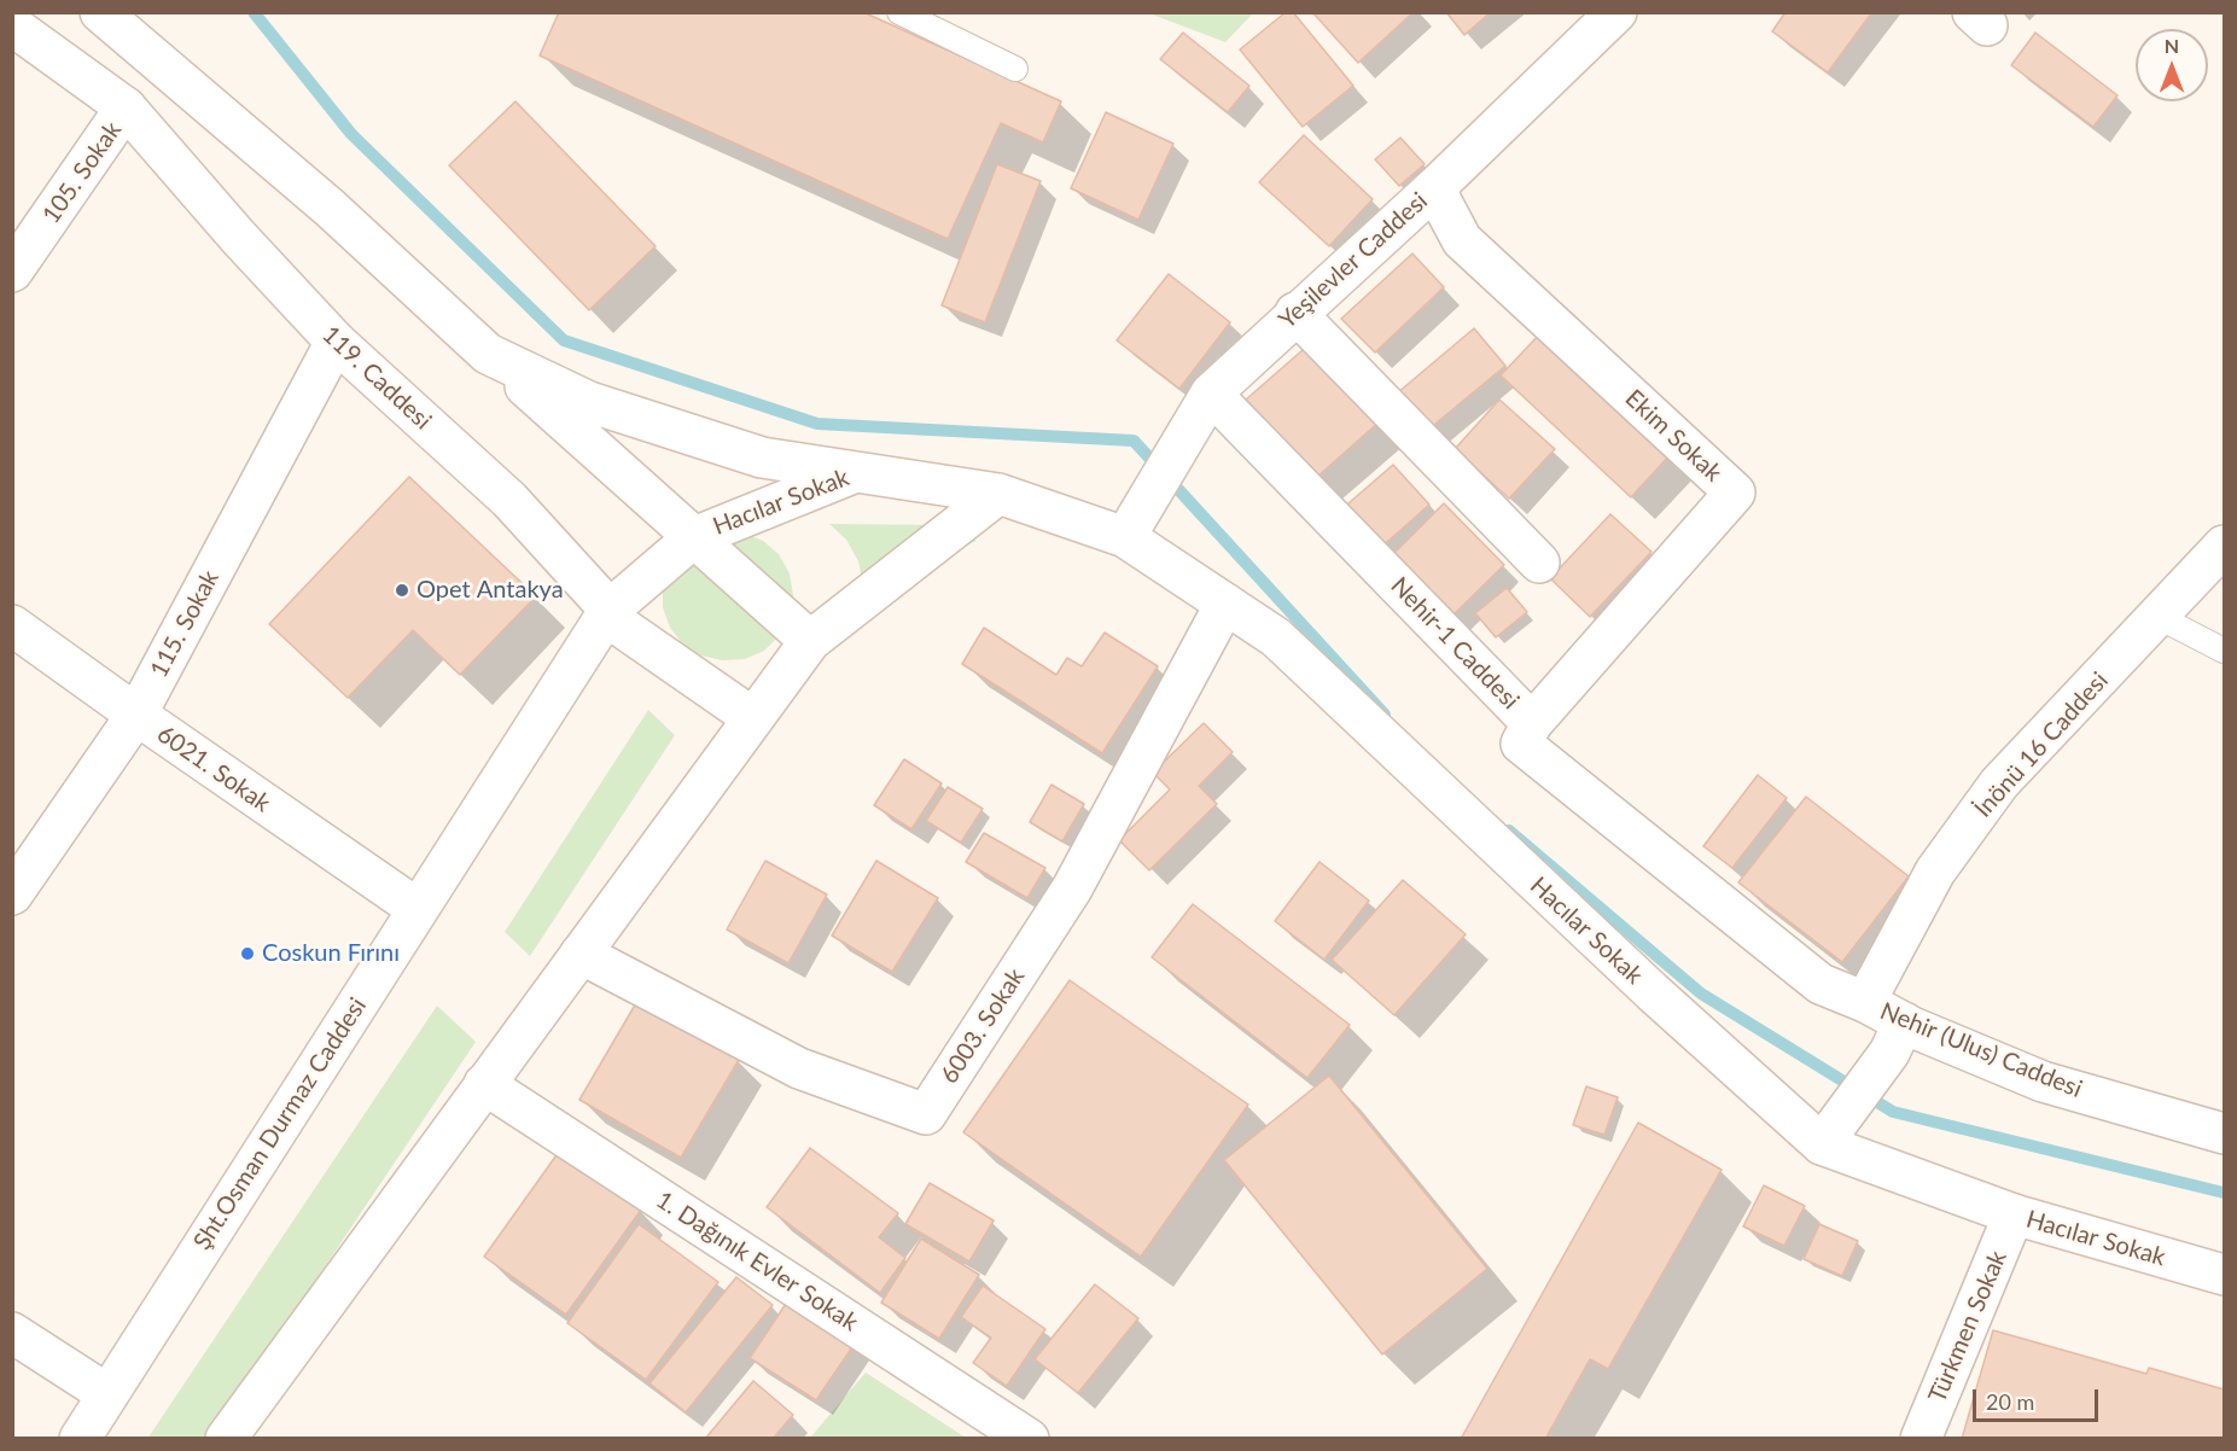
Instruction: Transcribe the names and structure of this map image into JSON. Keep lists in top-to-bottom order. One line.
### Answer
{"streets":{"street":["105. Sokak","Yeşilevler Caddesi","119. Caddesi","Ekim Sokak","Hacılar Sokak","115. Sokak","Nehir-1 Caddesi","İnönü 16 Caddesi","6021. Sokak","6003. Sokak","Nehir (Ulus) Caddesi","Şht.Osman Durmaz Caddesi","1. Dağınık Evler Sokak","Türkmen Sokak"]},"crossings":[["105. Sokak","119. Caddesi"],["Yeşilevler Caddesi","Ekim Sokak"],["Yeşilevler Caddesi","Hacılar Sokak"],["Yeşilevler Caddesi","Nehir-1 Caddesi"],["119. Caddesi","115. Sokak"],["119. Caddesi","Şht.Osman Durmaz Caddesi"],["Ekim Sokak","Nehir-1 Caddesi"],["Hacılar Sokak","6003. Sokak"],["Hacılar Sokak","Şht.Osman Durmaz Caddesi"],["Hacılar Sokak","Türkmen Sokak"],["115. Sokak","6021. Sokak"],["Nehir-1 Caddesi","İnönü 16 Caddesi"],["Nehir-1 Caddesi","Nehir (Ulus) Caddesi"],["İnönü 16 Caddesi","Nehir (Ulus) Caddesi"],["6021. Sokak","Şht.Osman Durmaz Caddesi"]],"places":["Opet Antakya","Coskun Fırını"],"scale_bar":"20 m","north":"top"}
